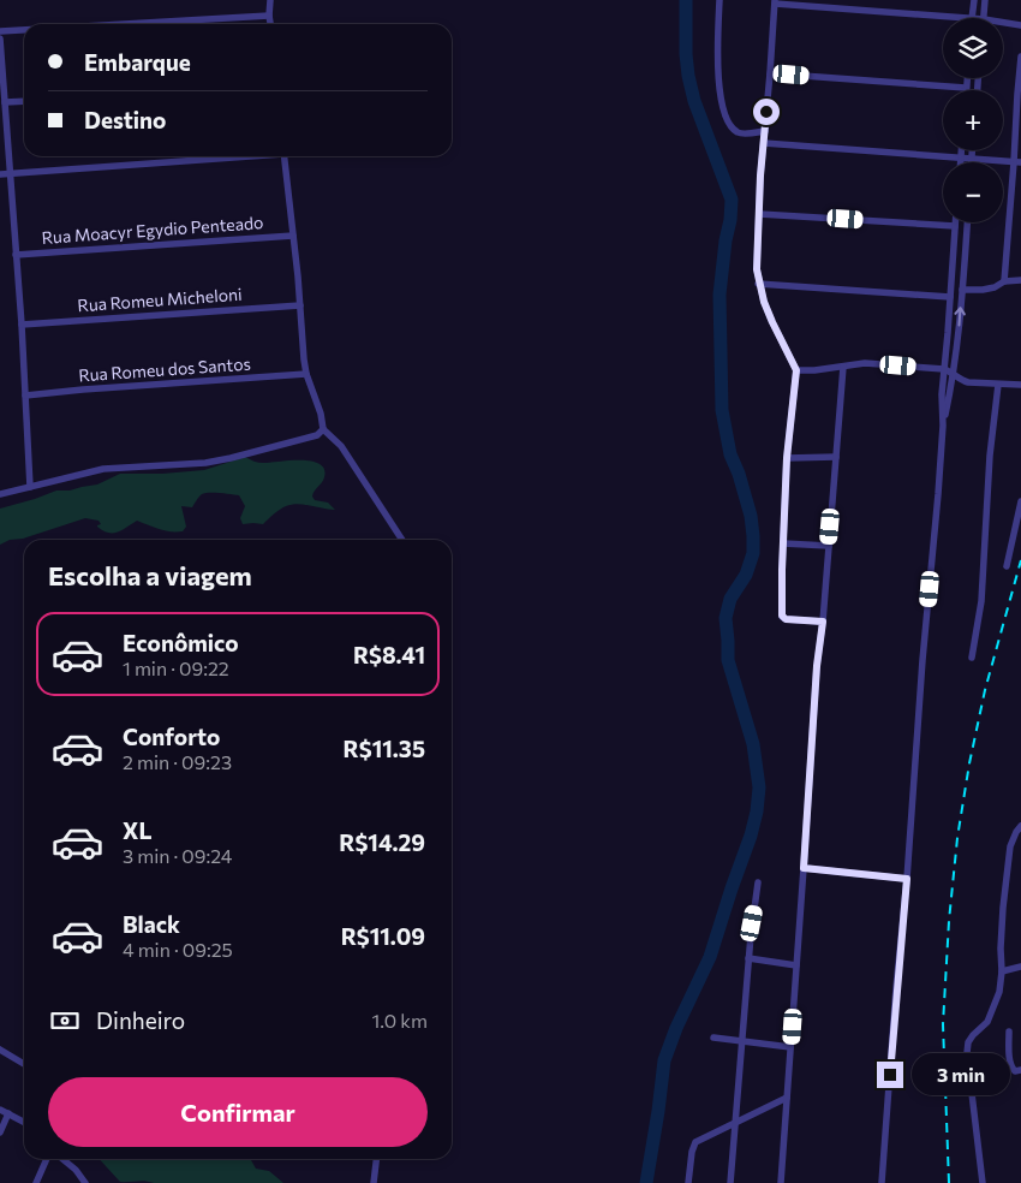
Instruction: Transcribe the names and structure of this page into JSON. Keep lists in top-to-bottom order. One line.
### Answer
{"streets":{"street":["Rua Moacyr Egydio Penteado","Rua Romeu Micheloni","Rua Romeu dos Santos"]},"page":{"map_buttons":["+","−"],"banner":["Embarque","Destino"],"heading":"Escolha a viagem","list":[{"name":"Econômico","note":"1 min · 09:22","value":"R$8.41"},{"name":"Conforto","note":"2 min · 09:23","value":"R$11.35"},{"name":"XL","note":"3 min · 09:24","value":"R$14.29"},{"name":"Black","note":"4 min · 09:25","value":"R$11.09"}],"pay":["Dinheiro","1.0 km"],"bubble":"3 min","buttons":"Confirmar"}}
